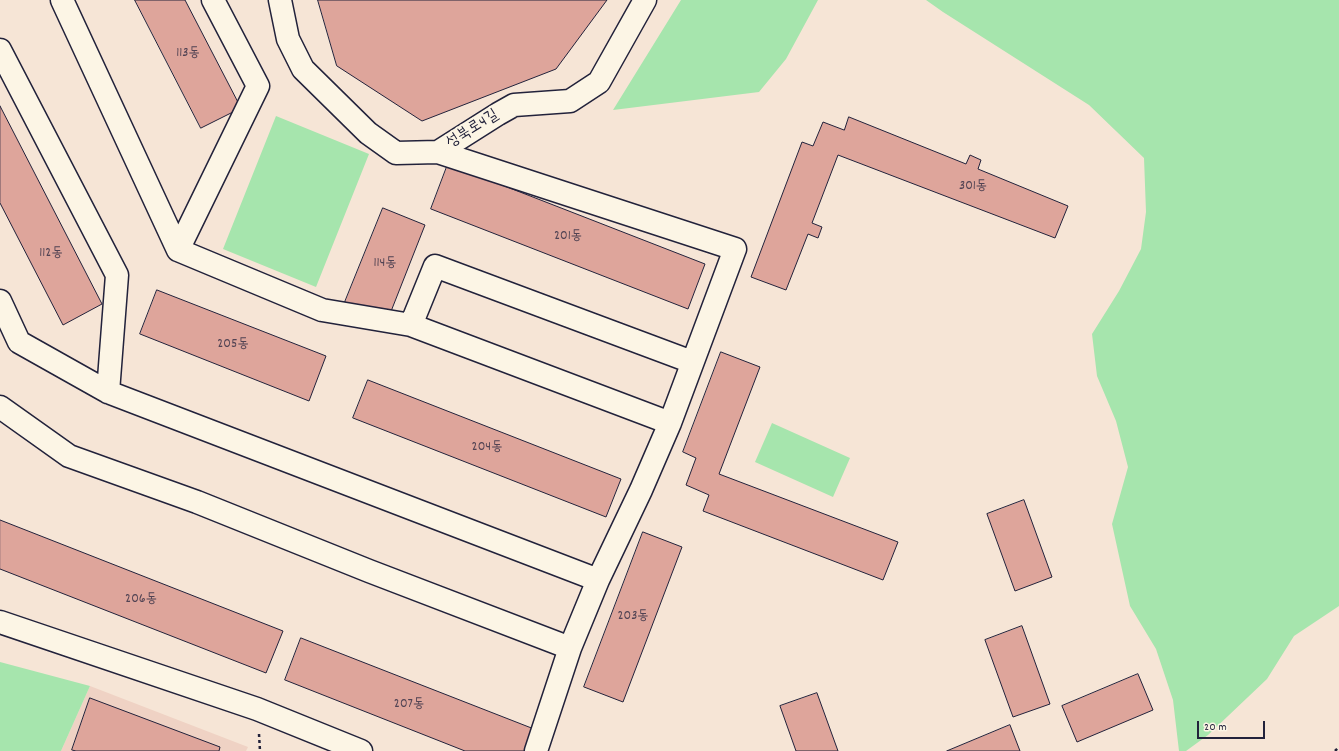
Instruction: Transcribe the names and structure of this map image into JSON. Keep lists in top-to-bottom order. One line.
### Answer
{"streets":{"street":["성북로4길"]},"house_numbers":["113동","301동","201동","112동","114동","205동","204동","206동","203동","207동"],"scale_bar":"20 m"}
